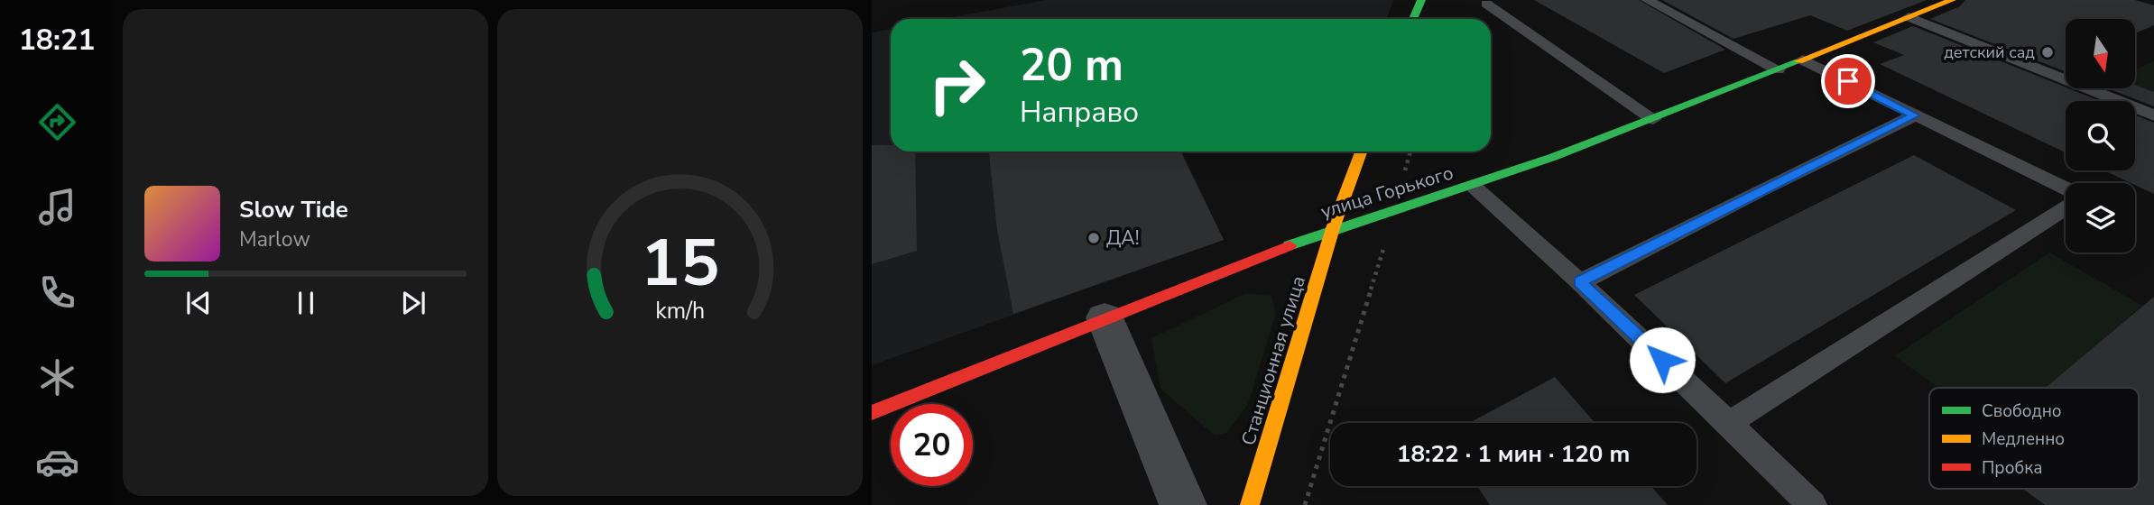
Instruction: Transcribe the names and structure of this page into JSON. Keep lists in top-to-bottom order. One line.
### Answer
{"streets":{"street":["улица Горького","Станционная улица"]},"crossings":[["улица Горького","Станционная улица"]],"places":["детский сад","ДА!"],"legend":["Свободно","Медленно","Пробка"],"north":"bottom","page":{"tabs":"18:21","turn":["20 m","Направо"],"song":["Slow Tide","Marlow"],"limit":"20","trip":"18:22 · 1 мин · 120 m","gauge":["15","km/h"]}}
